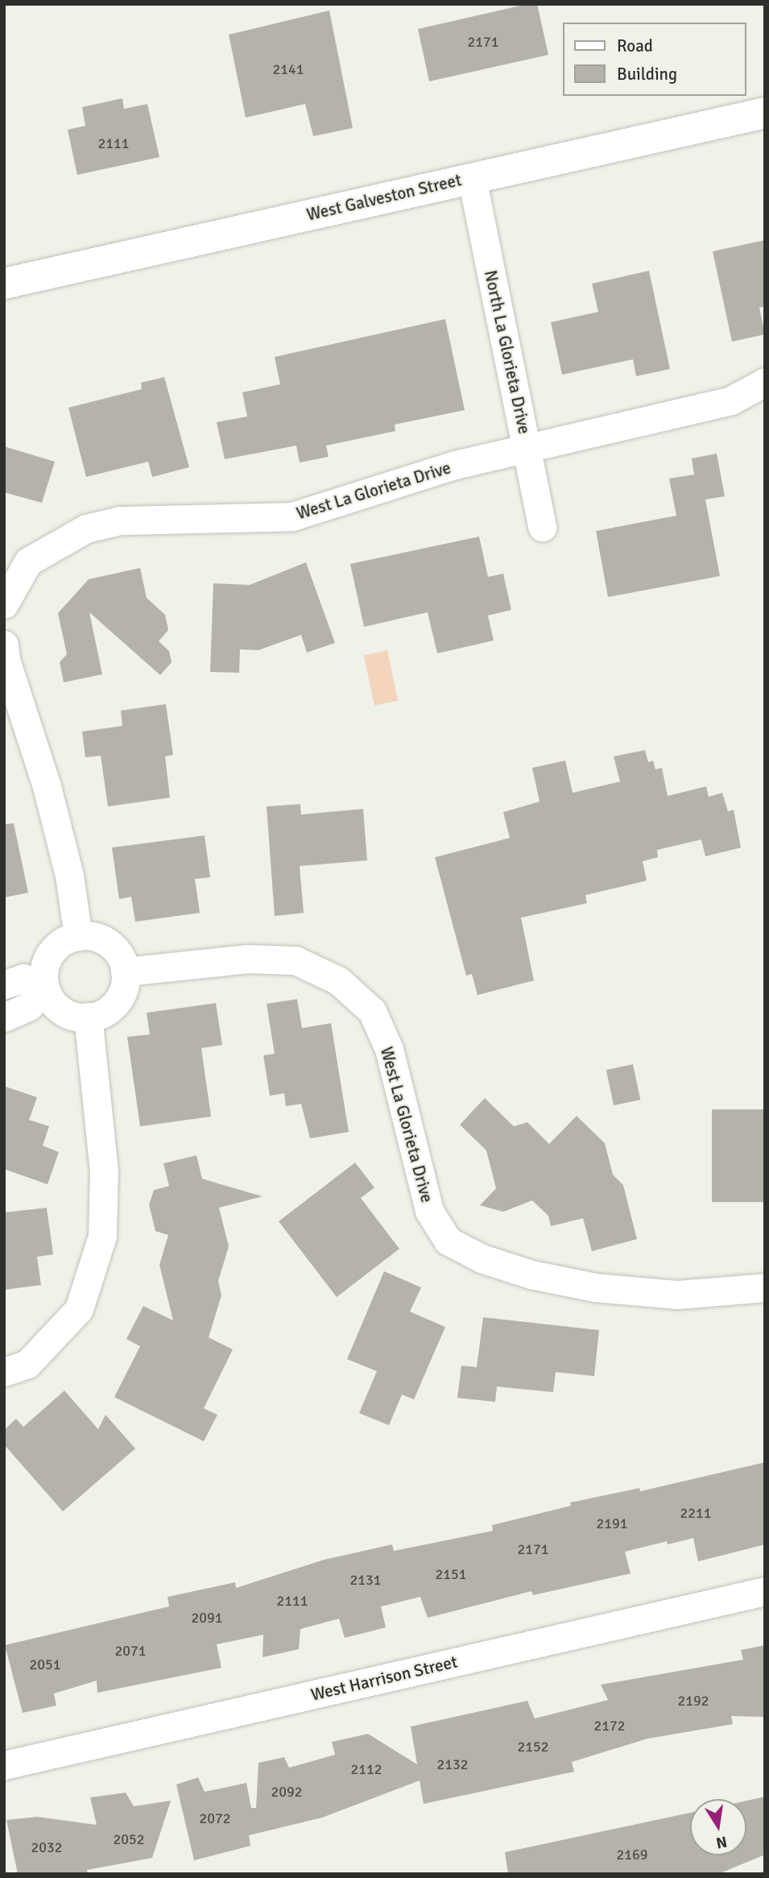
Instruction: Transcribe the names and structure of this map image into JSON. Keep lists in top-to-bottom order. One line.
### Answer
{"streets":{"street":["West Galveston Street","North La Glorieta Drive","West La Glorieta Drive","West Harrison Street"]},"crossings":[["West Galveston Street","North La Glorieta Drive"],["North La Glorieta Drive","West La Glorieta Drive"]],"house_numbers":["2171","2141","2111","2211","2191","2171","2151","2131","2111","2091","2071","2051","2192","2172","2152","2132","2112","2092","2072","2052","2032","2169"],"legend":["Road","Building"],"north":"bottom"}
